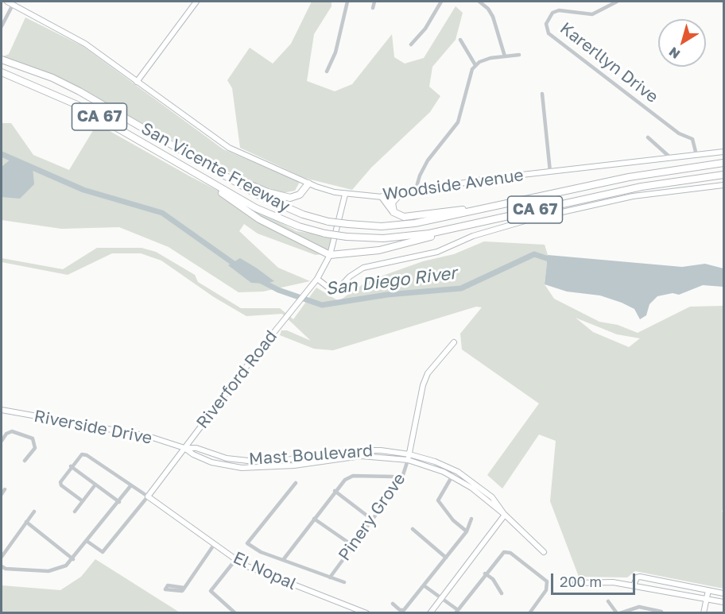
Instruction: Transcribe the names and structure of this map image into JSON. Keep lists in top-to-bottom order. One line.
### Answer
{"streets":{"highway":["CA 67","San Vicente Freeway"],"main road":["Woodside Avenue","Riverford Road","Riverside Drive","Mast Boulevard","El Nopal"],"street":["Karerllyn Drive","Pinery Grove"]},"crossings":[["Karerllyn Drive","Woodside Avenue"],["Woodside Avenue","Riverford Road"],["Riverford Road","Riverside Drive"],["Riverford Road","Mast Boulevard"],["Riverford Road","El Nopal"],["Riverside Drive","Mast Boulevard"],["Mast Boulevard","Pinery Grove"]],"water":["San Diego River"],"scale_bar":"200 m","north":"bottom left"}
